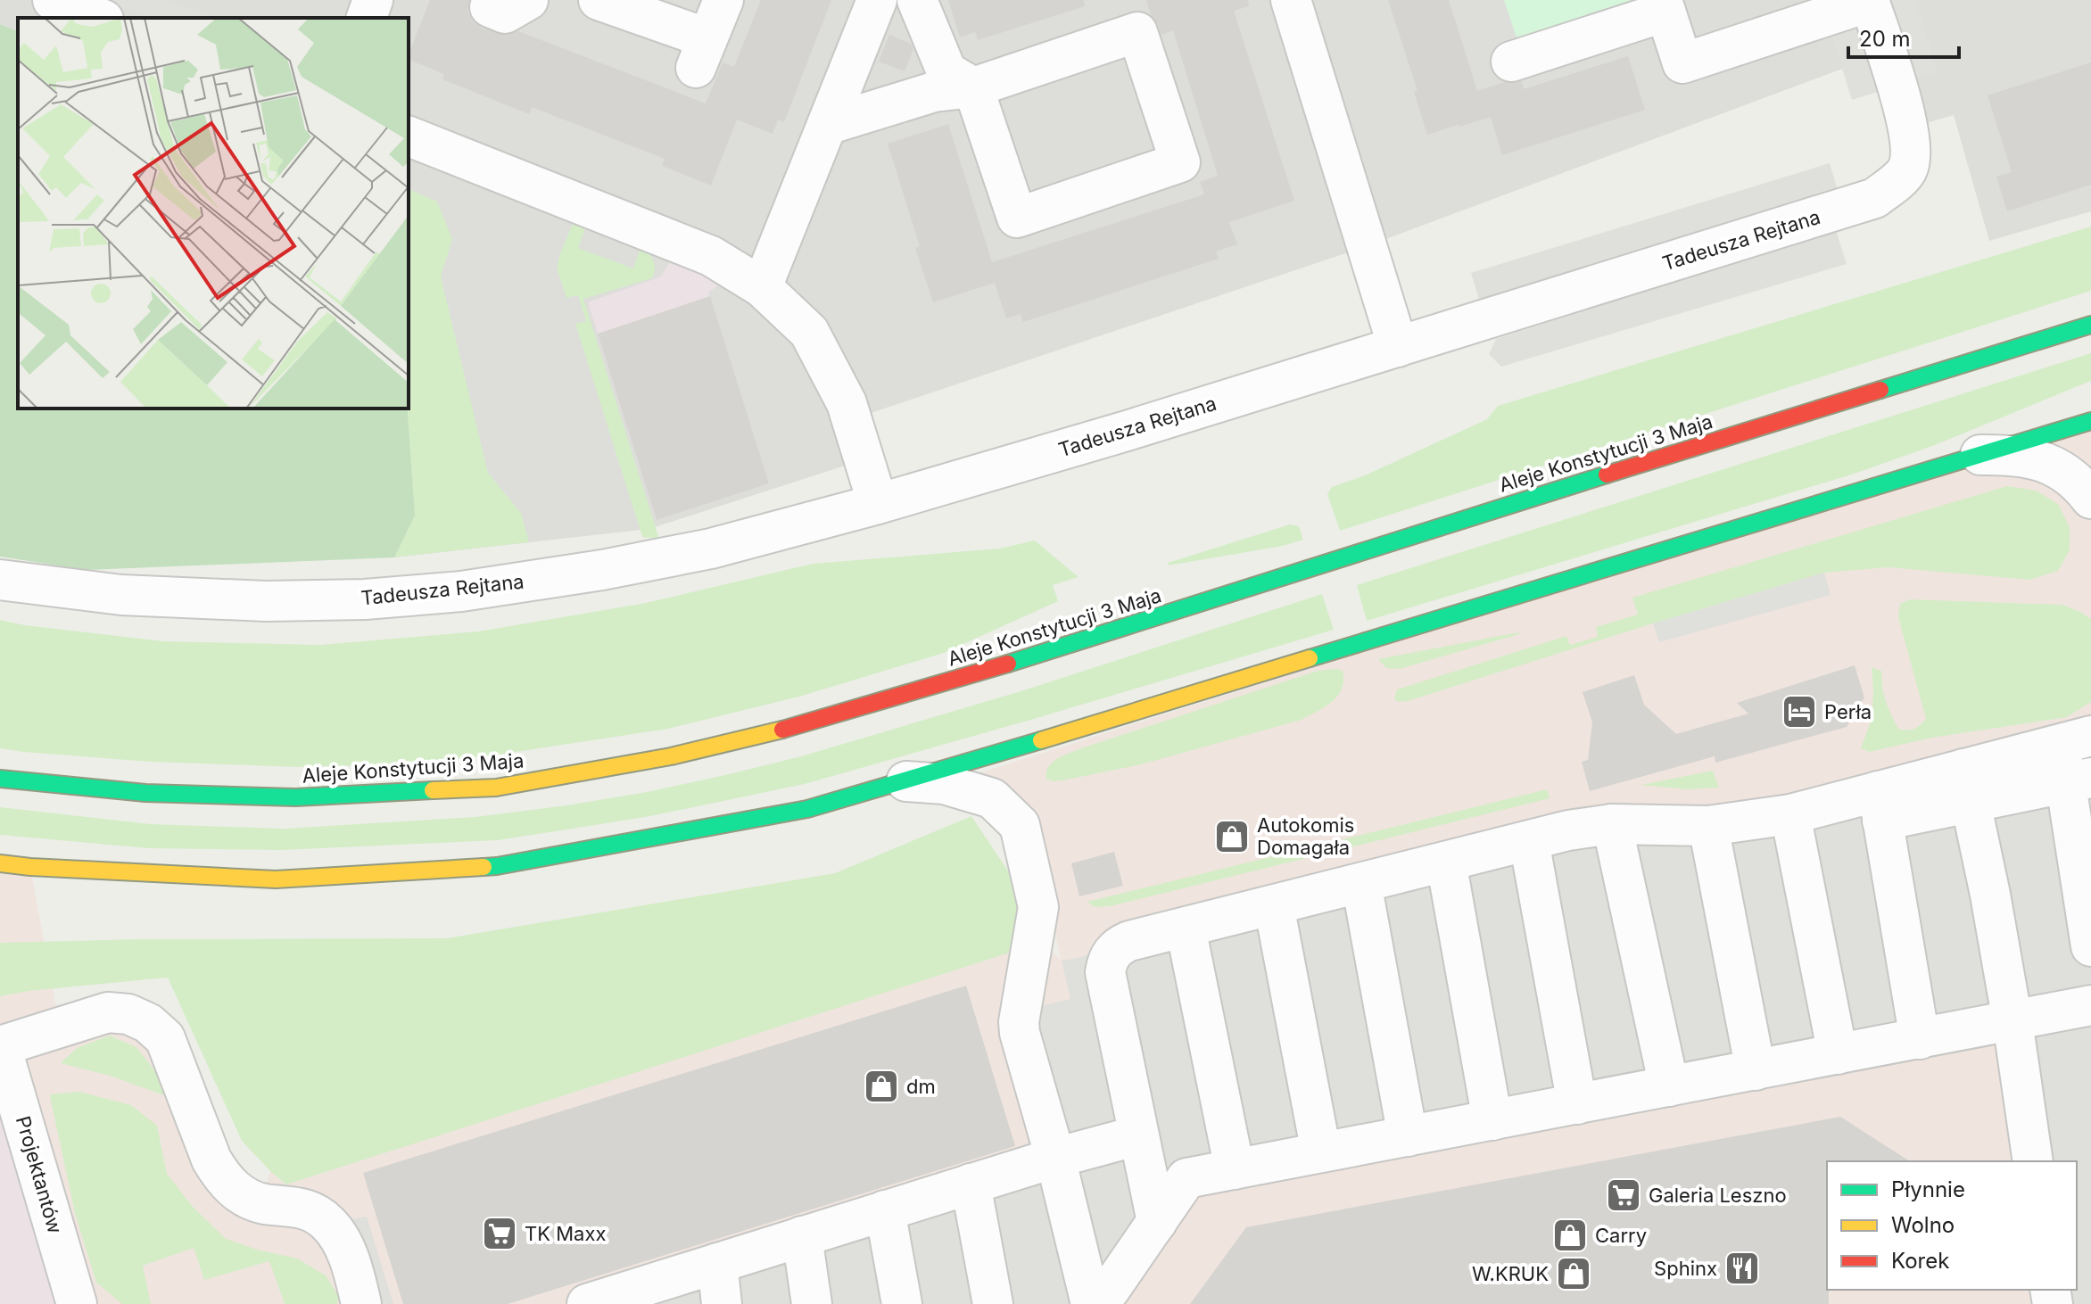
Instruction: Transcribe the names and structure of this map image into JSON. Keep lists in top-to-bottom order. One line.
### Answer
{"streets":{"main road":["Aleje Konstytucji 3 Maja"],"street":["Tadeusza Rejtana","Projektantów"]},"places":{"hotel":["Perła"],"shop":["Autokomis Domagała","dm","Carry","W.KRUK"],"supermarket":["Galeria Leszno","TK Maxx"],"restaurant":["Sphinx"]},"legend":["Płynnie","Wolno","Korek"],"scale_bar":"20 m"}
